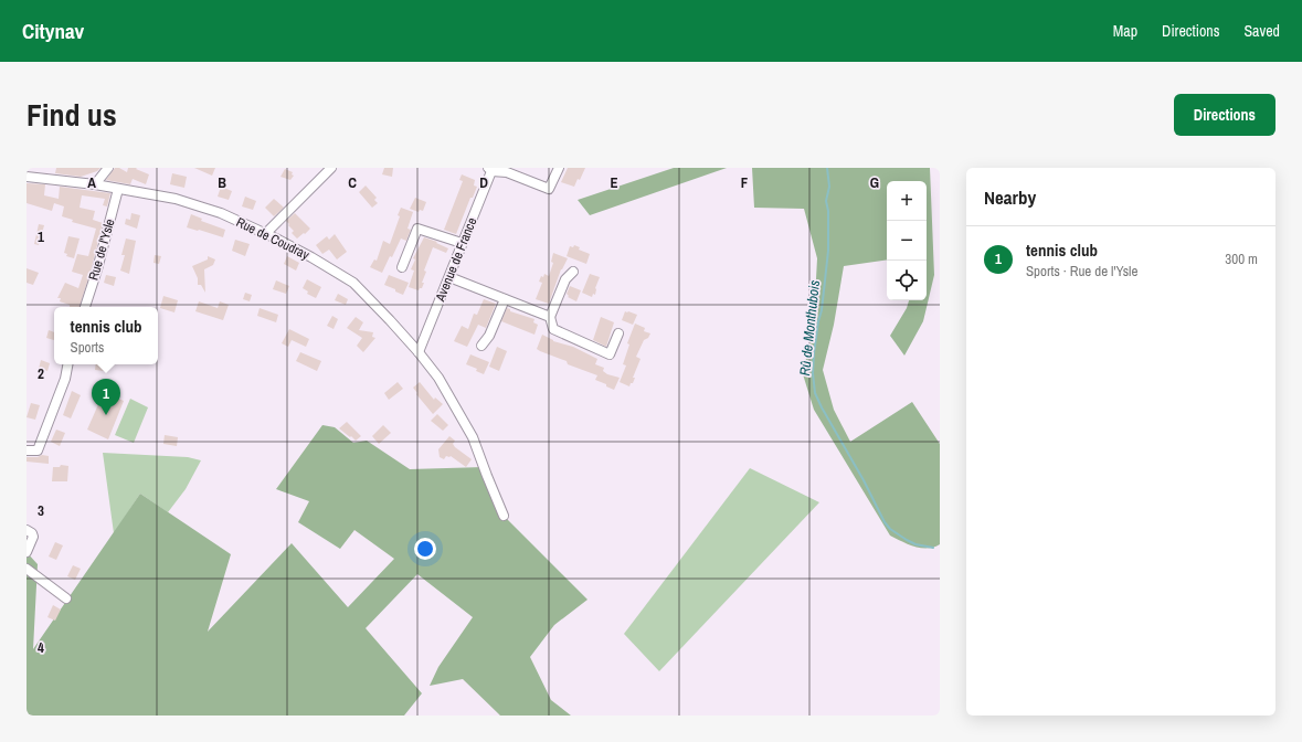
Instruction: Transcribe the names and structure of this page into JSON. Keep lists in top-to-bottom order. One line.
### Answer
{"streets":{"street":["Rue de Coudray","Rue de l'Ysle","Avenue de France"]},"crossings":[["Rue de Coudray","Rue de l'Ysle"],["Rue de Coudray","Avenue de France"]],"water":["Rû de Monthubois"],"page":{"header":"Citynav","nav":["Map","Directions","Saved"],"title":"Find us","buttons":"Directions","heading":"Nearby","map_buttons":["+","−"],"list":[{"mark":"1","name":"tennis club","note":"Sports · Rue de l'Ysle","value":"300 m"}],"popup":["tennis club","Sports"],"pins":"1"},"grid":{"columns":["A","B","C","D","E","F","G"],"rows":["1","2","3","4"]}}
